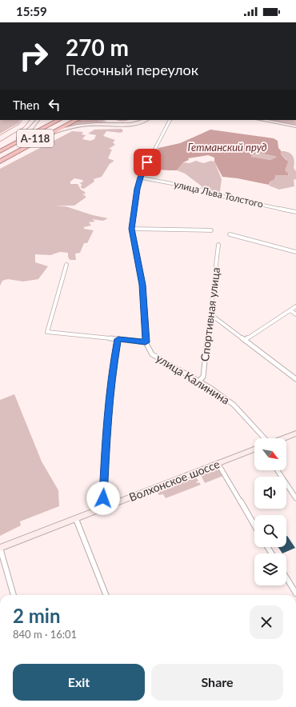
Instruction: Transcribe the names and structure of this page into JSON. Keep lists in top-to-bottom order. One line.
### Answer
{"streets":{"highway":["А-118"],"main road":["Волхонское шоссе"],"street":["улица Льва Толстого","Спортивная улица","улица Калинина"]},"crossings":[["улица Льва Толстого","улица Калинина"],["Спортивная улица","улица Калинина"]],"water":["Гетманский пруд"],"north":"bottom right","page":{"status":"15:59","turn":["270 m","Песочный переулок"],"then":"Then","heading":["2 min","840 m · 16:01"],"buttons":["Exit","Share"]}}
